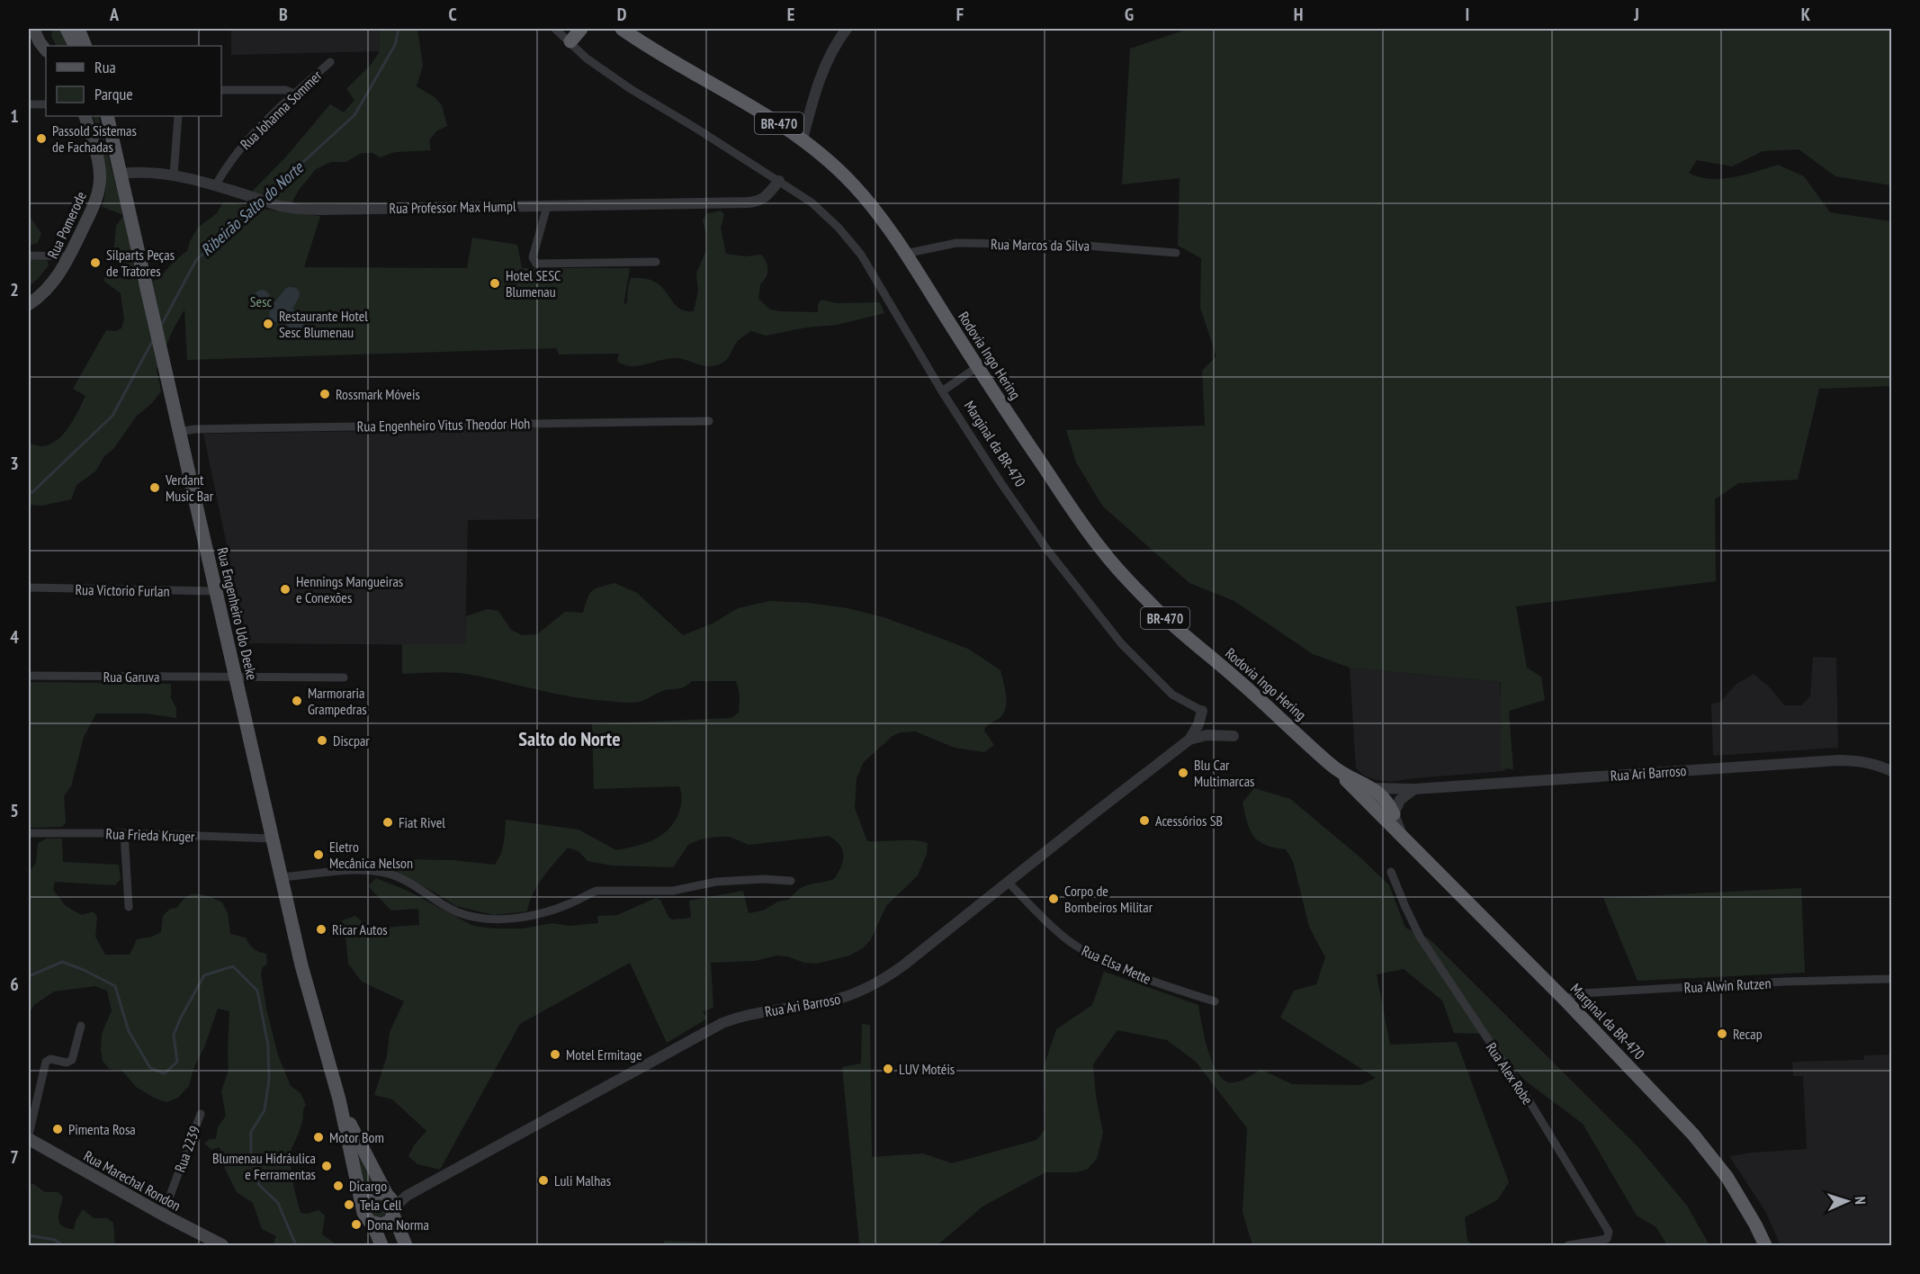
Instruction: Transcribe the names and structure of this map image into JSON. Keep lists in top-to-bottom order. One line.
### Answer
{"streets":{"highway":["BR-470","Rodovia Ingo Hering","Marginal da BR-470"],"main road":["Rua Pomerode","Rua Engenheiro Udo Deeke","Rua Marechal Rondon"],"street":["Rua Johanna Sommer","Rua Professor Max Humpl","Rua Marcos da Silva","Rua Engenheiro Vitus Theodor Hoh","Rua Victorio Furlan","Rua Garuva","Rua Ari Barroso","Rua Frieda Kruger","Rua Elsa Mette","Rua Alwin Rutzen","Rua Alex Robe","Rua 2239"]},"crossings":[["Rua Johanna Sommer","Rua Professor Max Humpl"],["Rua Professor Max Humpl","Marginal da BR-470"],["Rua Professor Max Humpl","Rua Engenheiro Udo Deeke"],["Rua Marcos da Silva","Rodovia Ingo Hering"],["Rodovia Ingo Hering","Marginal da BR-470"],["Rua Engenheiro Vitus Theodor Hoh","Rua Engenheiro Udo Deeke"],["Marginal da BR-470","Rua Ari Barroso"],["Marginal da BR-470","Rua Alwin Rutzen"],["Rua Victorio Furlan","Rua Engenheiro Udo Deeke"],["Rua Engenheiro Udo Deeke","Rua Garuva"],["Rua Engenheiro Udo Deeke","Rua Ari Barroso"],["Rua Engenheiro Udo Deeke","Rua Frieda Kruger"],["Rua Ari Barroso","Rua Elsa Mette"],["Rua 2239","Rua Marechal Rondon"]],"districts":["Salto do Norte"],"water":["Ribeirão Salto do Norte"],"parks":["Sesc"],"places":["Passold Sistemas de Fachadas","Silparts Peças de Tratores","Hotel SESC Blumenau","Restaurante Hotel Sesc Blumenau","Rossmark Móveis","Verdant Music Bar","Hennings Mangueiras e Conexões","Marmoraria Grampedras","Discpar","Blu Car Multimarcas","Acessórios SB","Fiat Rivel","Eletro Mecânica Nelson","Corpo de Bombeiros Militar","Ricar Autos","Recap","Motel Ermitage","LUV Motéis","Pimenta Rosa","Motor Bom","Blumenau Hidráulica e Ferramentas","Luli Malhas","Dicargo","Tela Cell","Dona Norma"],"legend":["Rua","Parque"],"north":"right","grid":{"columns":["A","B","C","D","E","F","G","H","I","J","K"],"rows":["1","2","3","4","5","6","7"]}}
